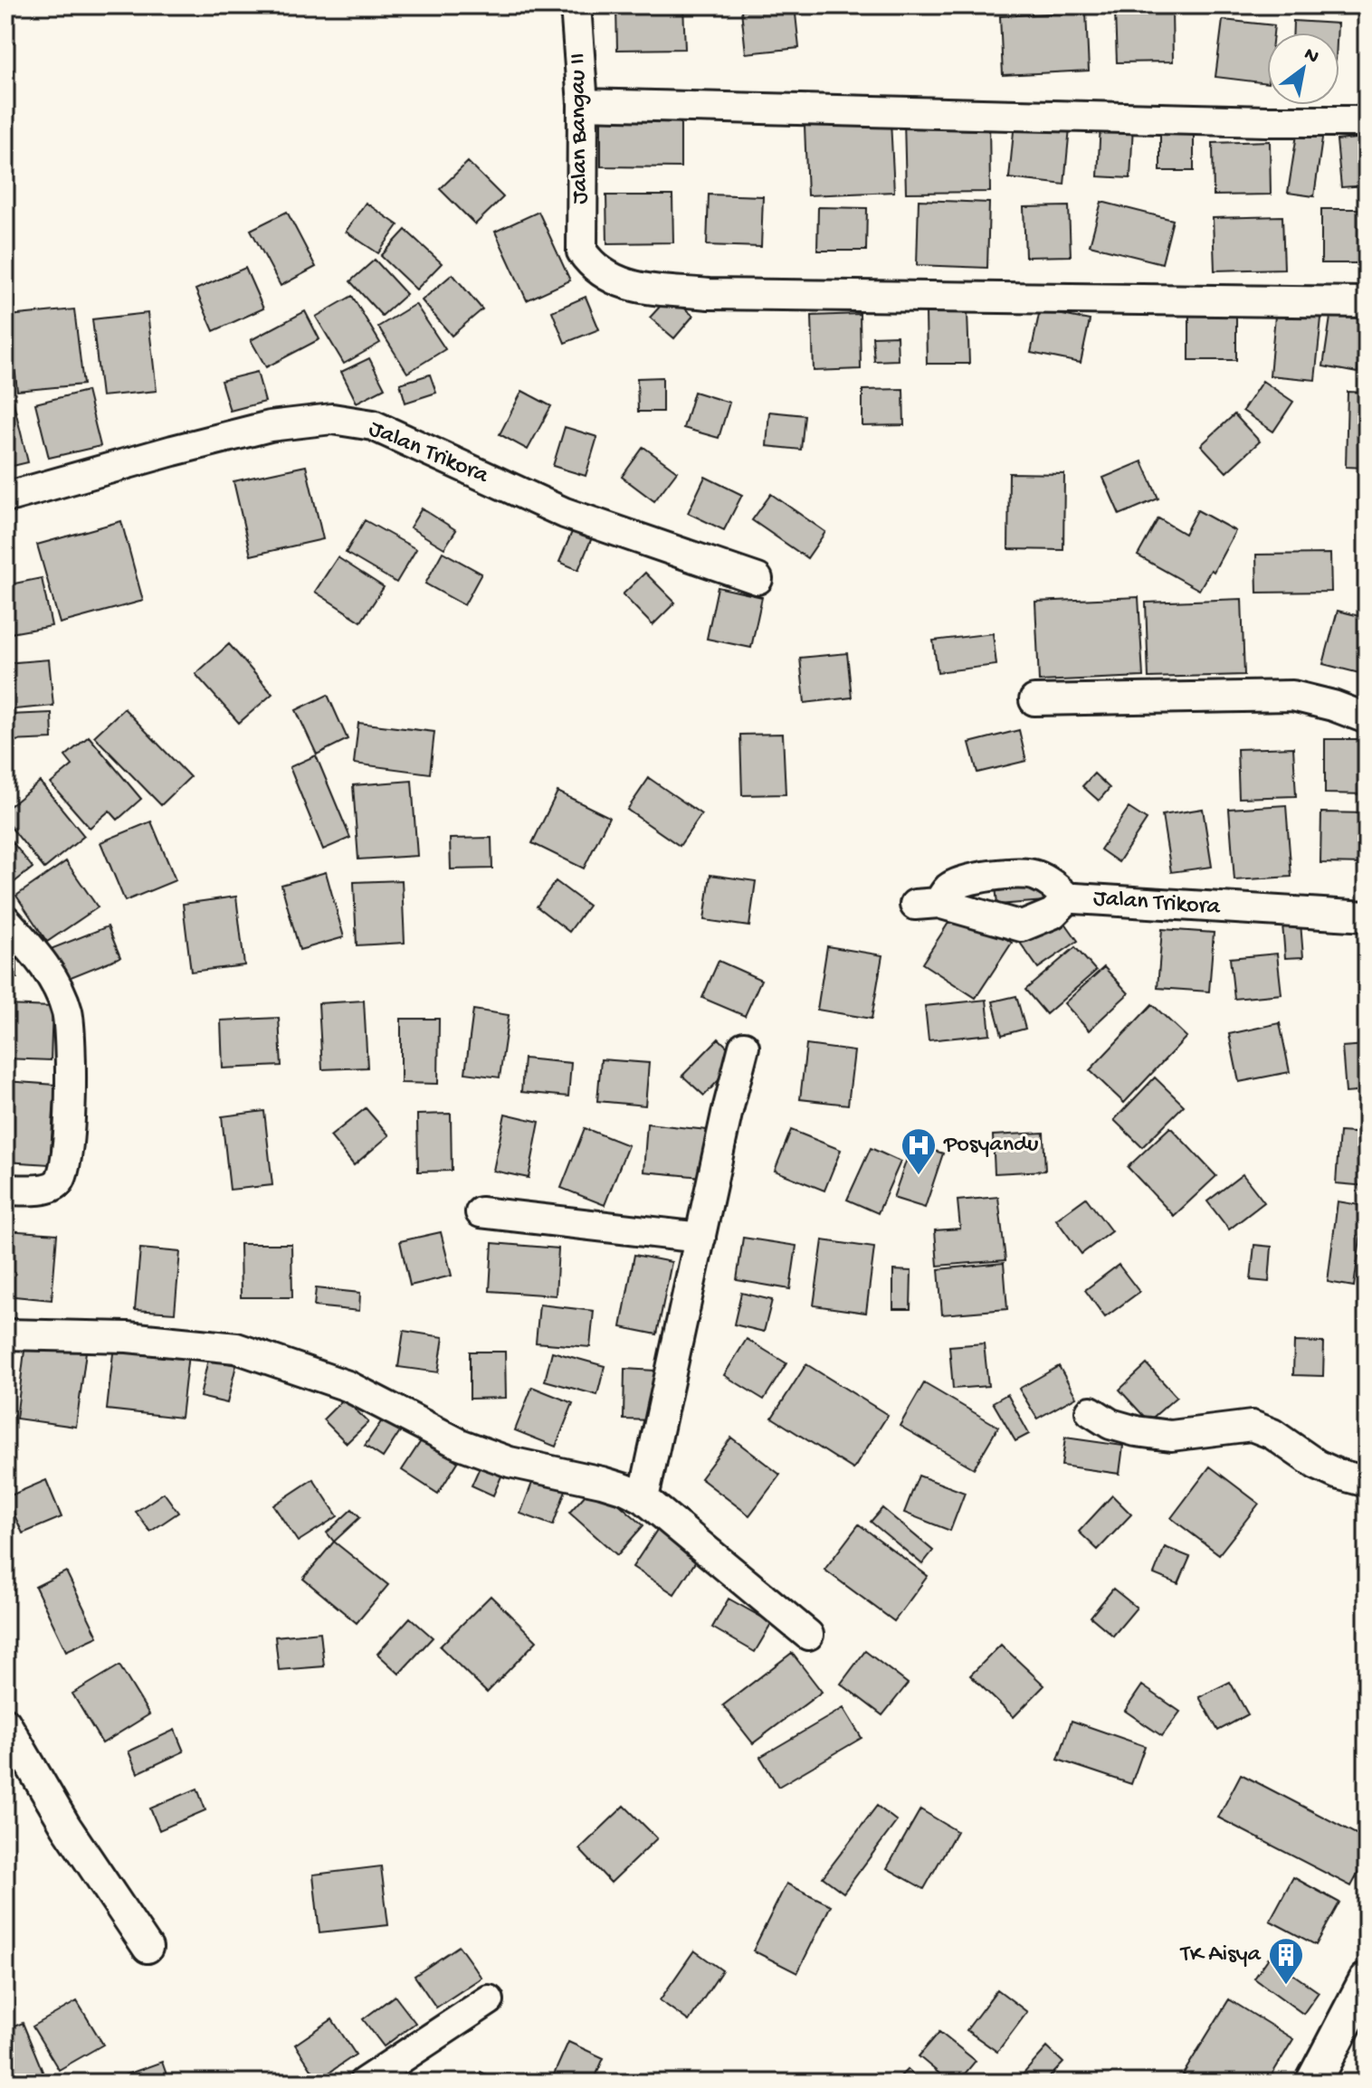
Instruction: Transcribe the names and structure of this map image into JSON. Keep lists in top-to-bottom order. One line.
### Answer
{"streets":{"street":["Jalan Bangau II","Jalan Trikora"]},"places":{"hospital":["Posyandu"],"building":["TK Aisya"]},"north":"top right"}
